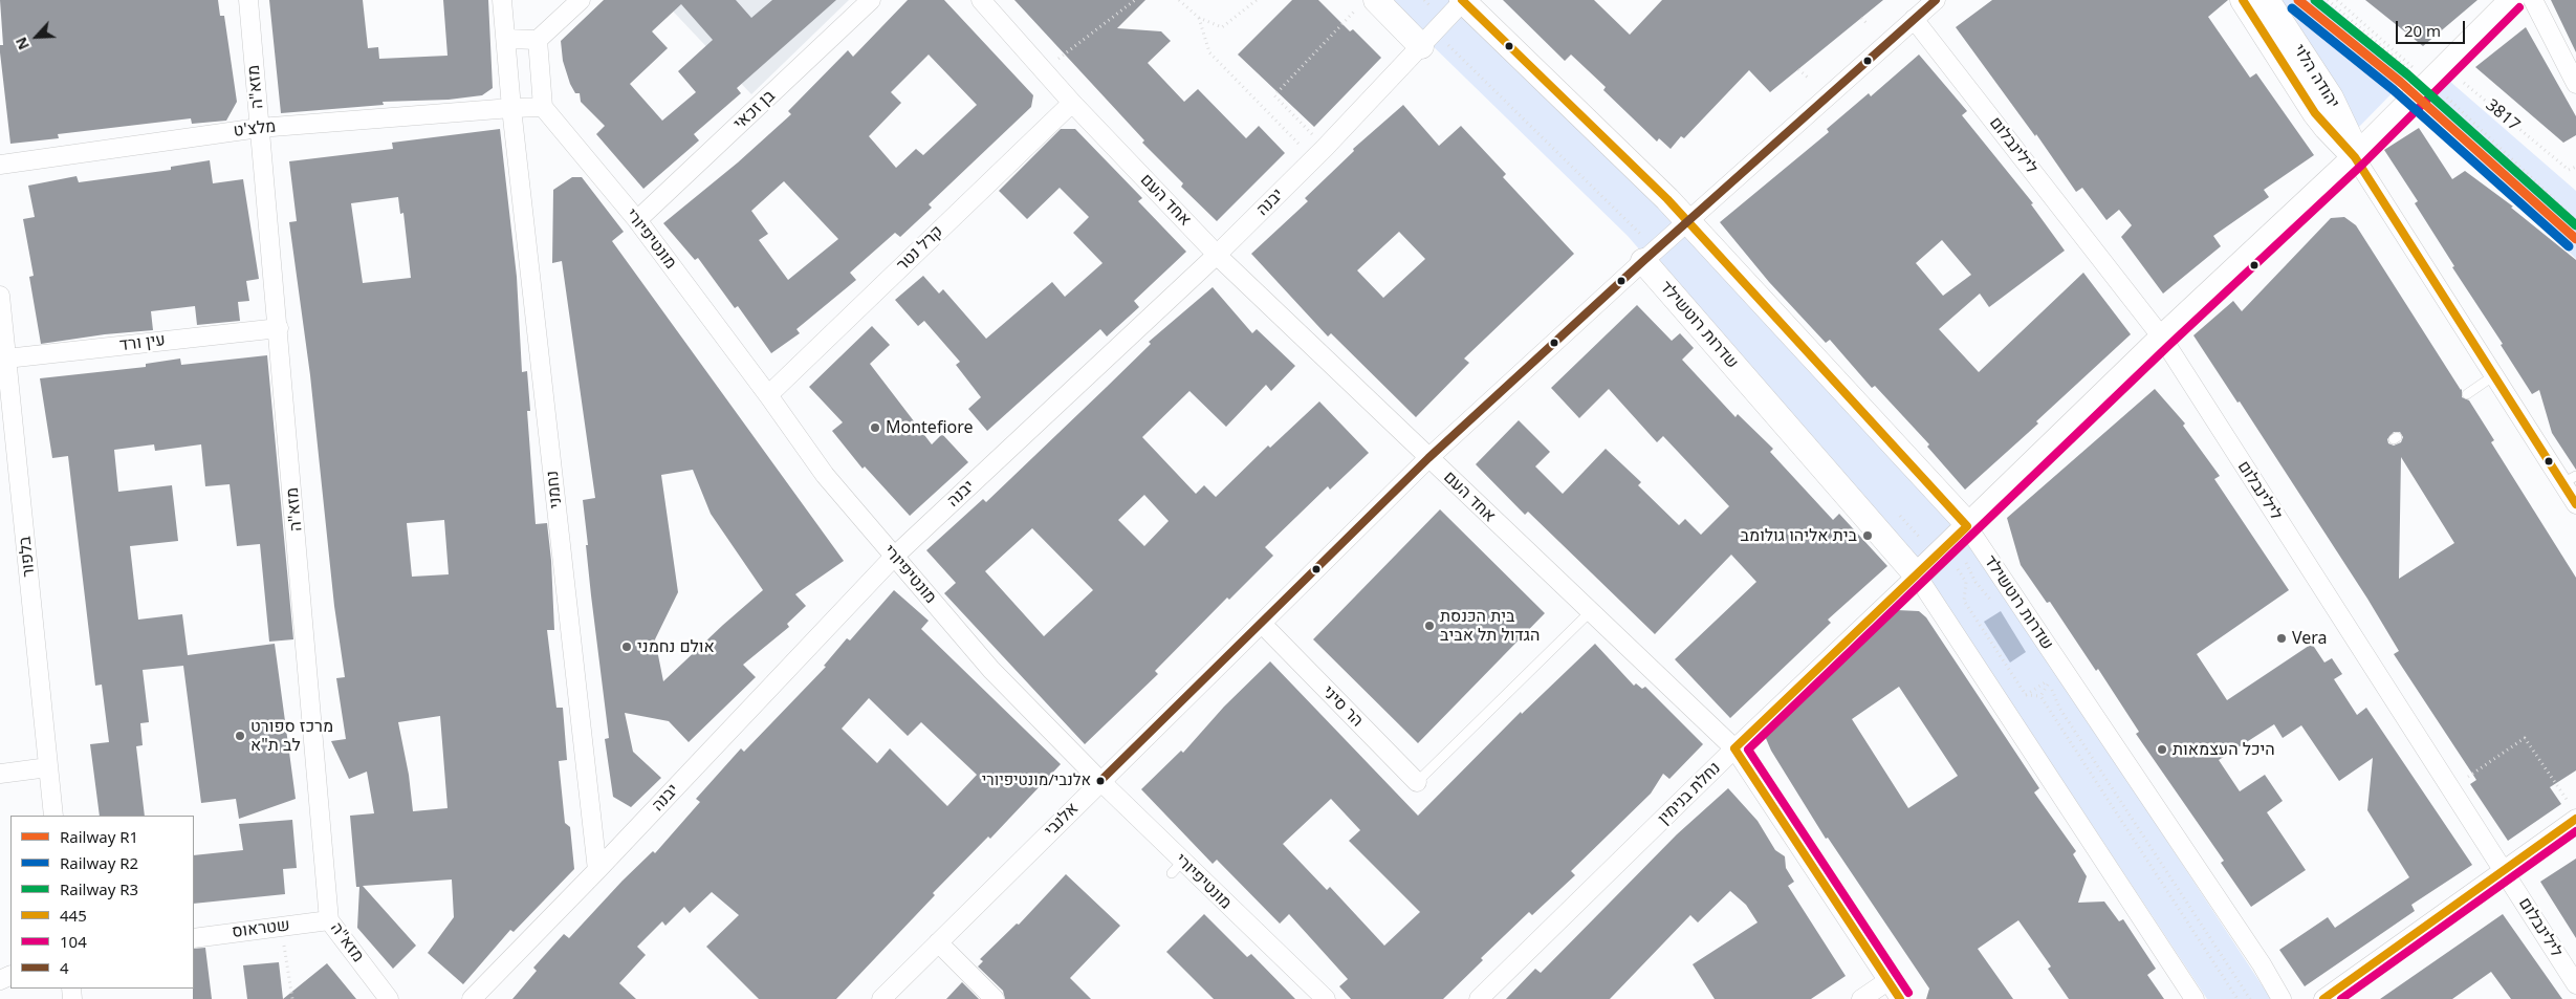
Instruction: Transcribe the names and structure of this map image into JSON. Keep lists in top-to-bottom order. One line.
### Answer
{"streets":{"street":["יהודה הלוי","מזא\"ה","בן זכאי","מלצ'ט","לילינבלום","אחד העם","יבנה","מונטיפיורי","קרל נטר","שדרות רוטשילד","עין ורד","נחמני","בלפור","הר סיני","נחלת בנימין","אלנבי","שטראוס"],"path":["3817"]},"crossings":[["יהודה הלוי","נחלת בנימין"],["מזא\"ה","מלצ'ט"],["מזא\"ה","עין ורד"],["מזא\"ה","שטראוס"],["בן זכאי","מונטיפיורי"],["3817","נחלת בנימין"],["מלצ'ט","מונטיפיורי"],["מלצ'ט","נחמני"],["לילינבלום","נחלת בנימין"],["לילינבלום","אלנבי"],["אחד העם","יבנה"],["אחד העם","קרל נטר"],["אחד העם","נחלת בנימין"],["אחד העם","אלנבי"],["יבנה","מונטיפיורי"],["יבנה","שדרות רוטשילד"],["יבנה","נחמני"],["מונטיפיורי","קרל נטר"],["מונטיפיורי","אלנבי"],["שדרות רוטשילד","נחלת בנימין"],["שדרות רוטשילד","אלנבי"],["עין ורד","בלפור"]],"places":["Montefiore","בית אליהו גולומב","בית הכנסת הגדול תל אביב","Vera","אולם נחמני","מרכז ספורט לב ת\"א","היכל העצמאות","אלנבי/מונטיפיורי"],"lines":["rail line R1","rail line R3","transit line 445","transit line 4","transit line 104","rail line R2"],"legend":["Railway R1","Railway R2","Railway R3","445","104","4"],"scale_bar":"20 m","north":"bottom left"}
